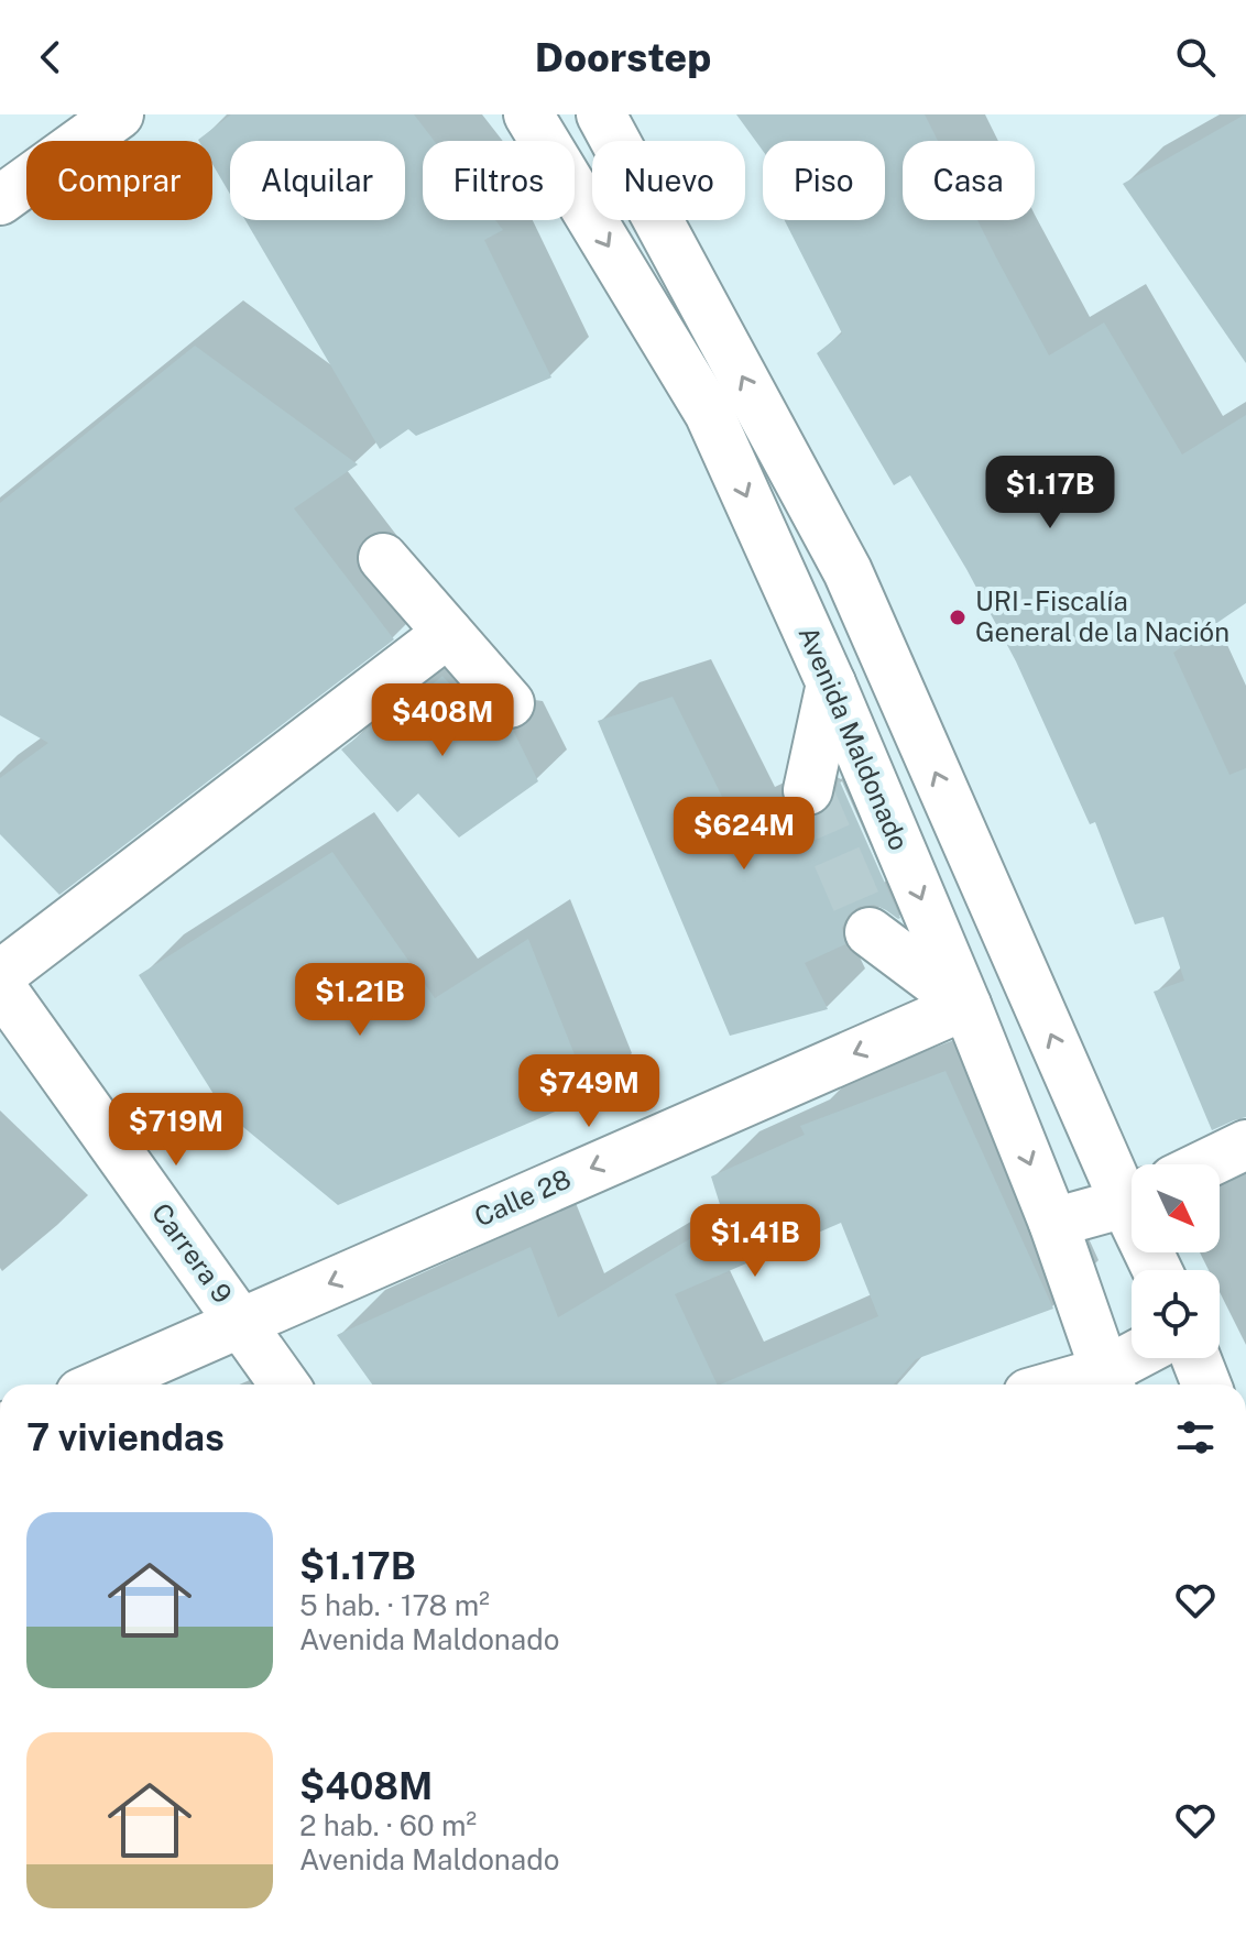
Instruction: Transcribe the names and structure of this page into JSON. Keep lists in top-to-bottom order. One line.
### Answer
{"streets":{"street":["Avenida Maldonado","Calle 28","Carrera 9"]},"crossings":[["Avenida Maldonado","Calle 28"],["Calle 28","Carrera 9"]],"one_way":["Calle 28"],"places":["URI - Fiscalía General de la Nación"],"north":"bottom right","page":{"header":"Doorstep","chip":["Comprar","Alquilar","Filtros","Nuevo","Piso","Casa"],"price":["$1.17B","$408M","$624M","$1.21B","$749M","$719M","$1.41B"],"heading":"7 viviendas","list":[{"name":"$1.17B","note":"5 hab. · 178 m² · Avenida Maldonado"},{"name":"$408M","note":"2 hab. · 60 m² · Avenida Maldonado"}]}}
